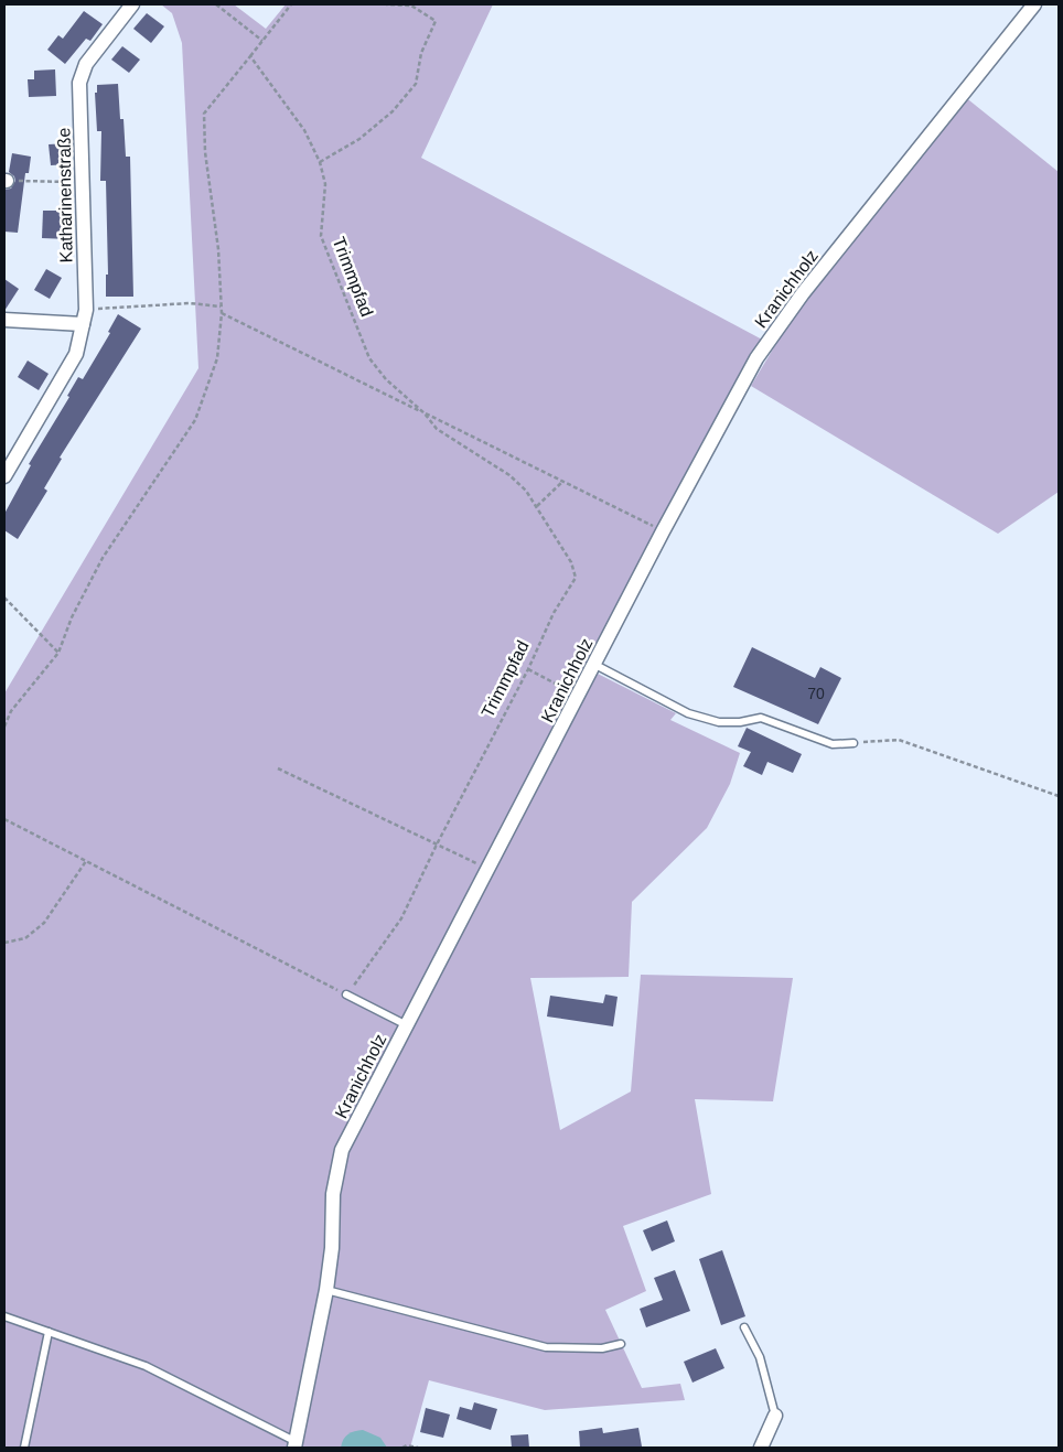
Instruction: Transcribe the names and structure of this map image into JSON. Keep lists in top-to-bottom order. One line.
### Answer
{"streets":{"street":["Katharinenstraße","Kranichholz"],"path":["Trimmpfad"]},"house_numbers":["70"]}
